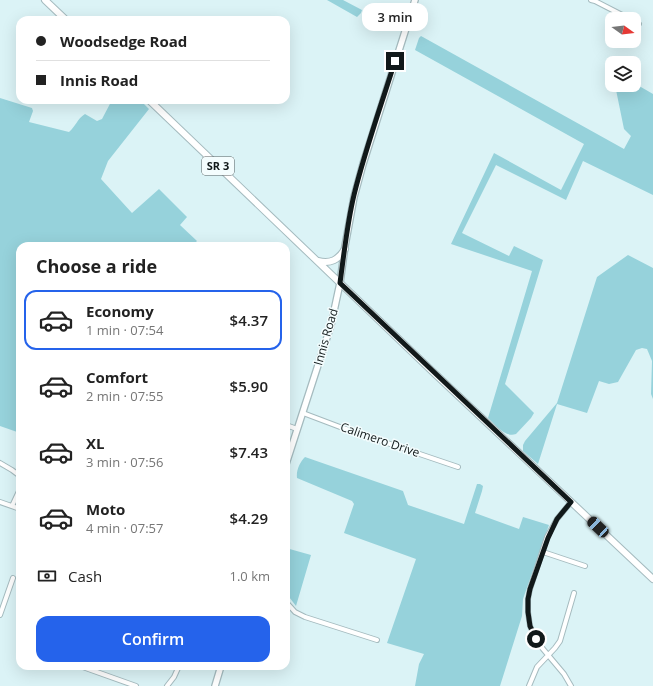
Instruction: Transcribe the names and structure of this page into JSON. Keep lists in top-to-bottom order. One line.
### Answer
{"streets":{"main road":["SR 3","Innis Road"],"street":["Calimero Drive"]},"crossings":[["SR 3","Innis Road"],["Innis Road","Calimero Drive"]],"north":"right","page":{"bubble":"3 min","banner":["Woodsedge Road","Innis Road"],"heading":"Choose a ride","list":[{"name":"Economy","note":"1 min · 07:54","value":"$4.37"},{"name":"Comfort","note":"2 min · 07:55","value":"$5.90"},{"name":"XL","note":"3 min · 07:56","value":"$7.43"},{"name":"Moto","note":"4 min · 07:57","value":"$4.29"}],"pay":["Cash","1.0 km"],"buttons":"Confirm"}}
